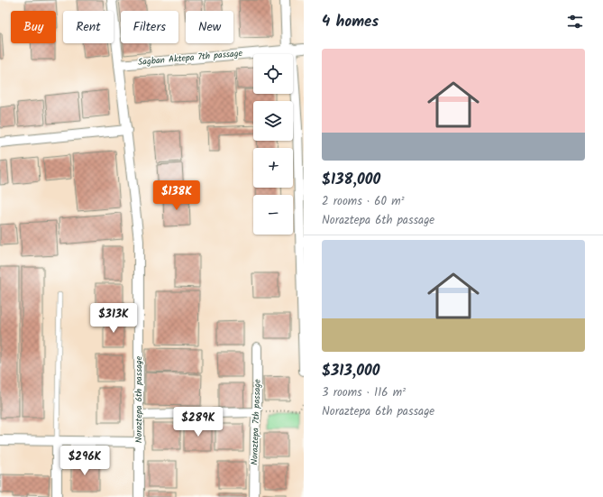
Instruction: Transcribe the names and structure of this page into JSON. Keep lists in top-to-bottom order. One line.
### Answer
{"streets":{"street":["Sagban Aktepa 7th passage","Noraztepa 6th passage","Noraztepa 7th passage"]},"crossings":[["Sagban Aktepa 7th passage","Noraztepa 6th passage"]],"page":{"heading":"4 homes","chip":["Buy","Rent","Filters","New"],"list":[{"name":"$138,000","note":"2 rooms · 60 m² · Noraztepa 6th passage"},{"name":"$313,000","note":"3 rooms · 116 m² · Noraztepa 6th passage"}],"map_buttons":["+","−"],"price":["$138K","$313K","$289K","$296K"]}}
